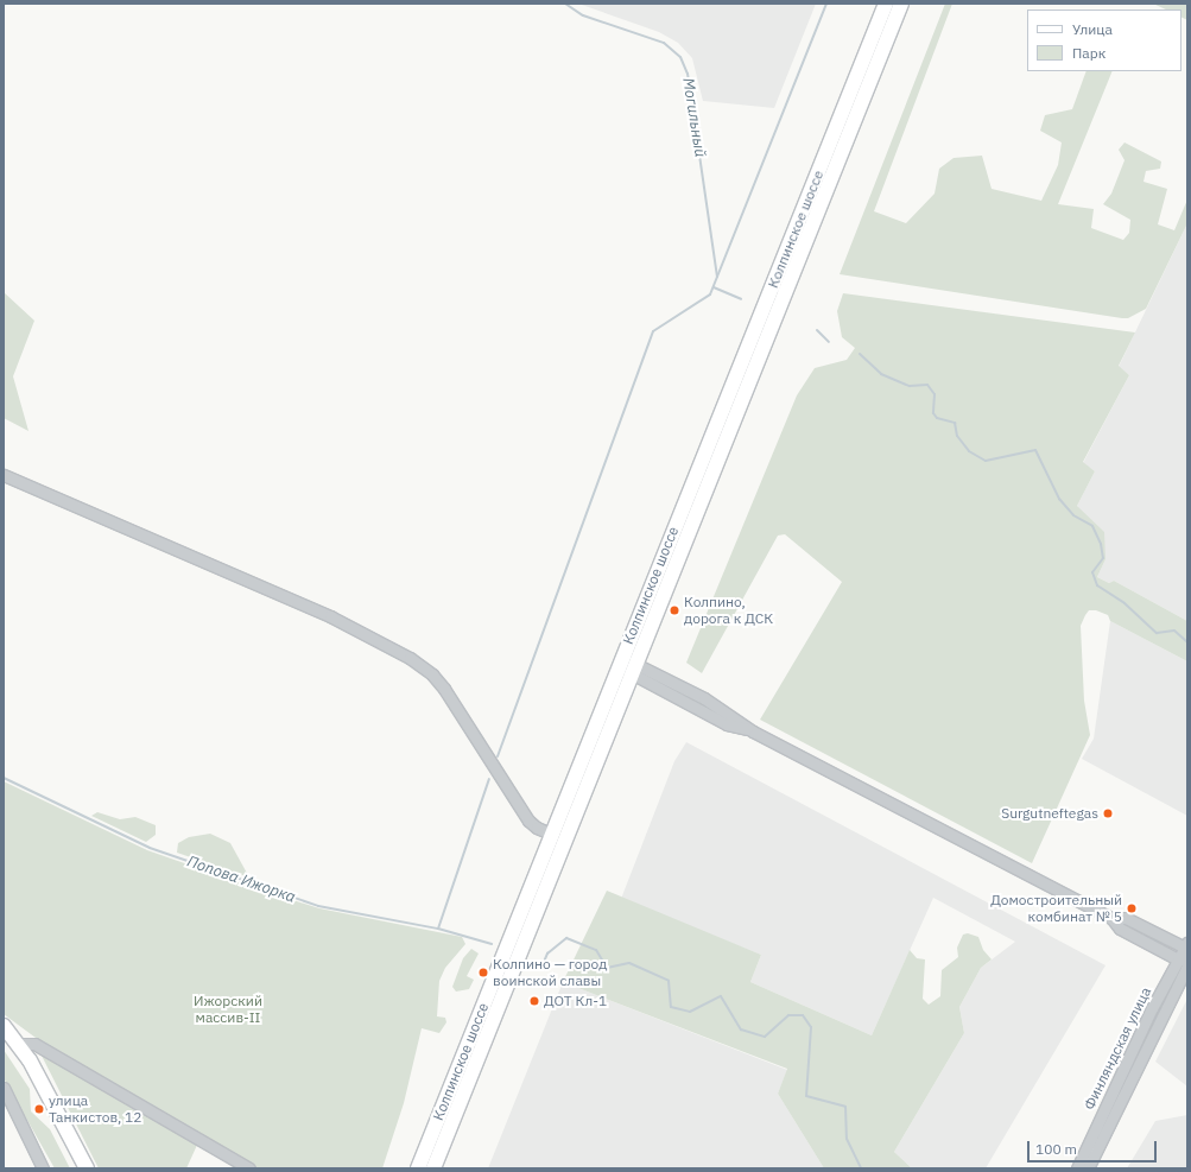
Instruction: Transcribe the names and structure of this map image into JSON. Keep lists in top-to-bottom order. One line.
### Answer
{"streets":{"main road":["Колпинское шоссе"],"street":["Финляндская улица"]},"water":["Могильный","Попова Ижорка"],"parks":["Ижорский массив-II"],"places":["Колпино, дорога к ДСК","Surgutneftegas","Домостроительный комбинат № 5","Колпино — город воинской славы","ДОТ Кл-1","улица Танкистов, 12"],"legend":["Улица","Парк"],"scale_bar":"100 m"}
